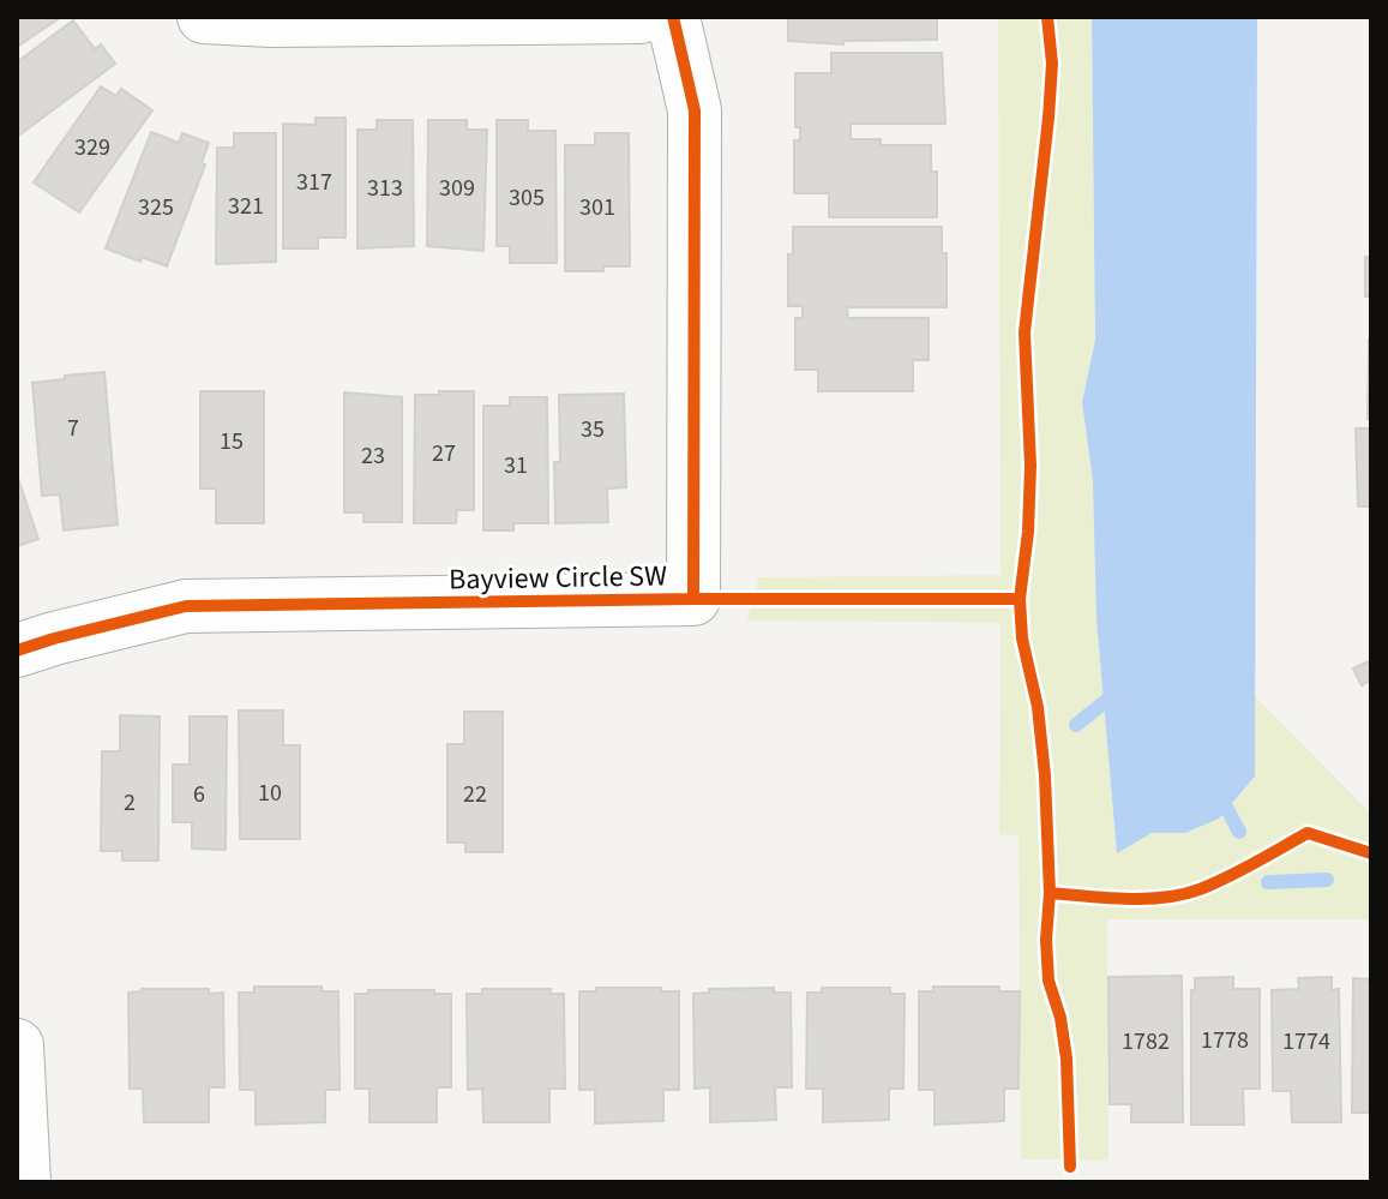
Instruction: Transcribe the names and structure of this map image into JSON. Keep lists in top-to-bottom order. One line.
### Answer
{"streets":{"street":["Bayview Circle SW"]},"house_numbers":["329","317","313","309","305","321","325","301","7","35","15","27","23","31","10","6","22","2","1778","1782","1774"]}
